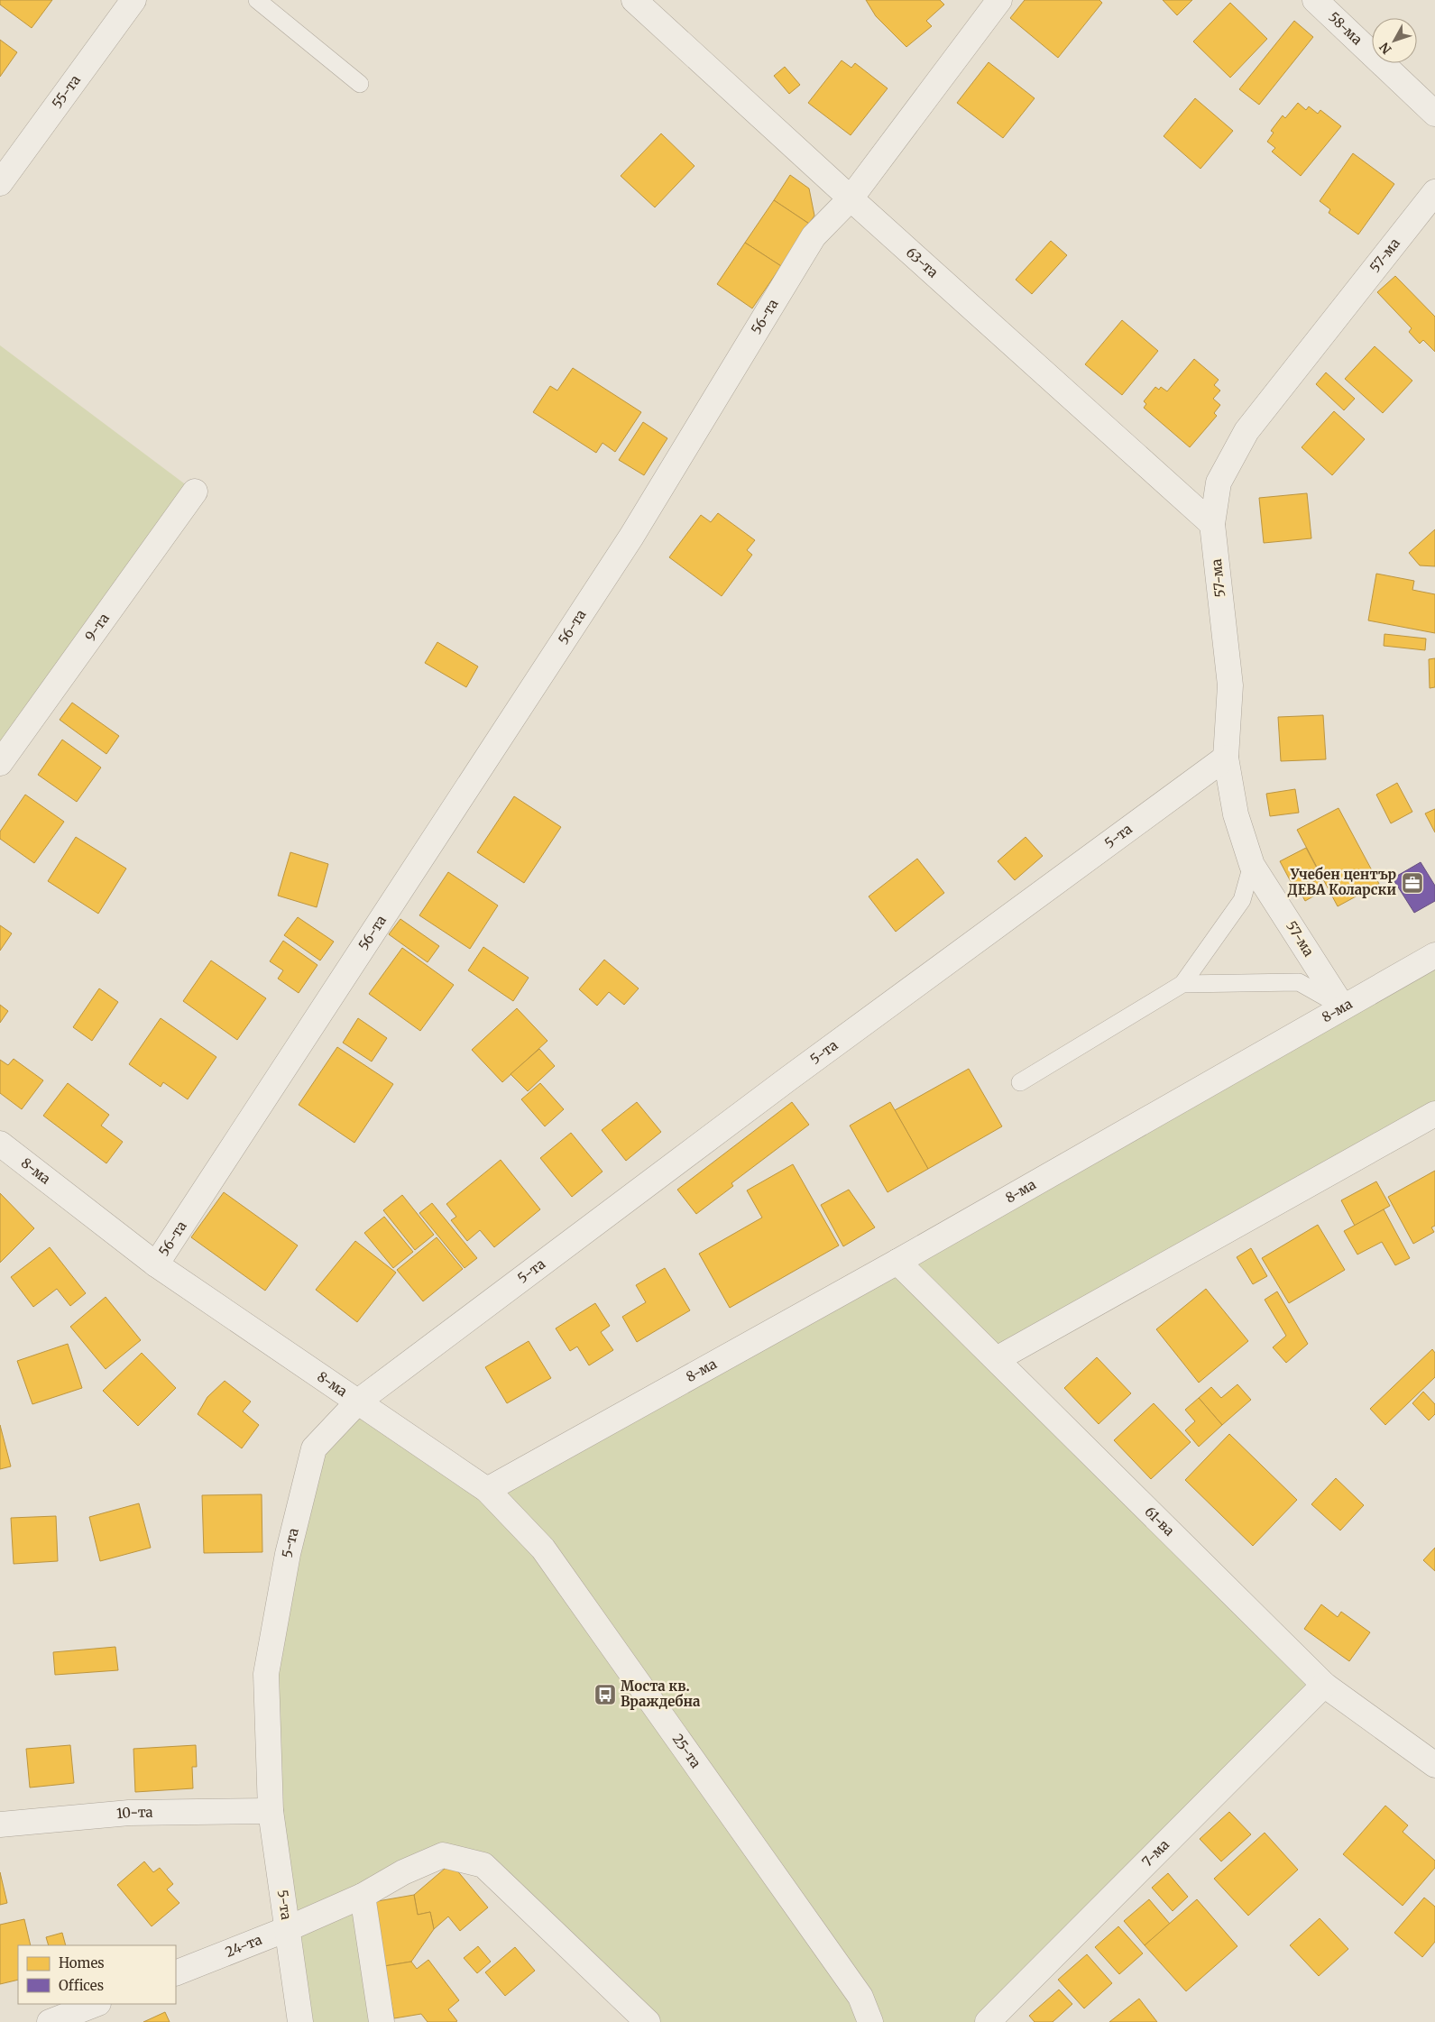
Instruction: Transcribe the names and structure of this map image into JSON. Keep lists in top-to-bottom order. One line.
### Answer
{"streets":{"street":["58-ма","55-та","57-ма","63-та","56-та","9-та","5-та","8-ма","61-ва","25-та","10-та","7-ма","24-та"]},"crossings":[["57-ма","63-та"],["57-ма","5-та"],["57-ма","8-ма"],["63-та","56-та"],["56-та","8-ма"],["5-та","8-ма"],["5-та","10-та"],["5-та","24-та"],["8-ма","61-ва"],["8-ма","25-та"],["61-ва","7-ма"]],"places":{"office":["Учебен център ДЕВА Коларски"],"bus stop":["Моста кв. Враждебна"]},"legend":["Homes","Offices"],"north":"bottom left"}
